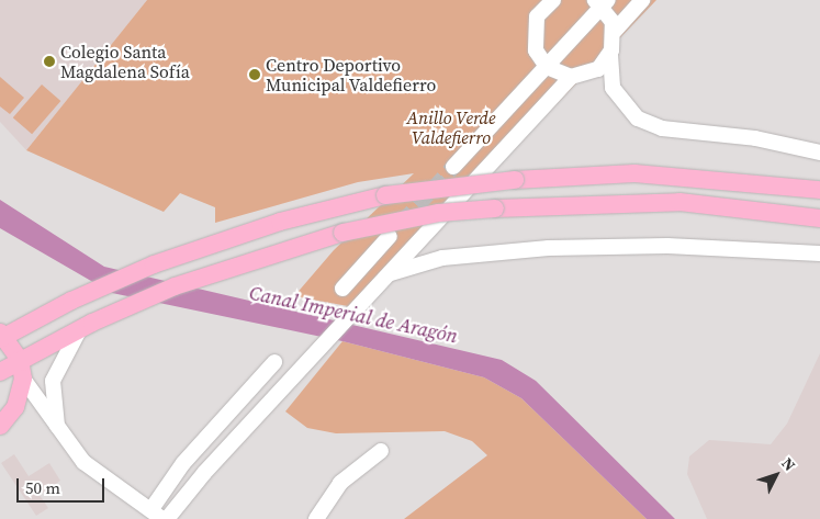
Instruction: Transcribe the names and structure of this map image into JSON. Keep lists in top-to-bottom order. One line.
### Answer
{"water":["Canal Imperial de Aragón"],"parks":["Anillo Verde Valdefierro"],"places":["Colegio Santa Magdalena Sofía","Centro Deportivo Municipal Valdefierro"],"scale_bar":"50 m","north":"top right"}
